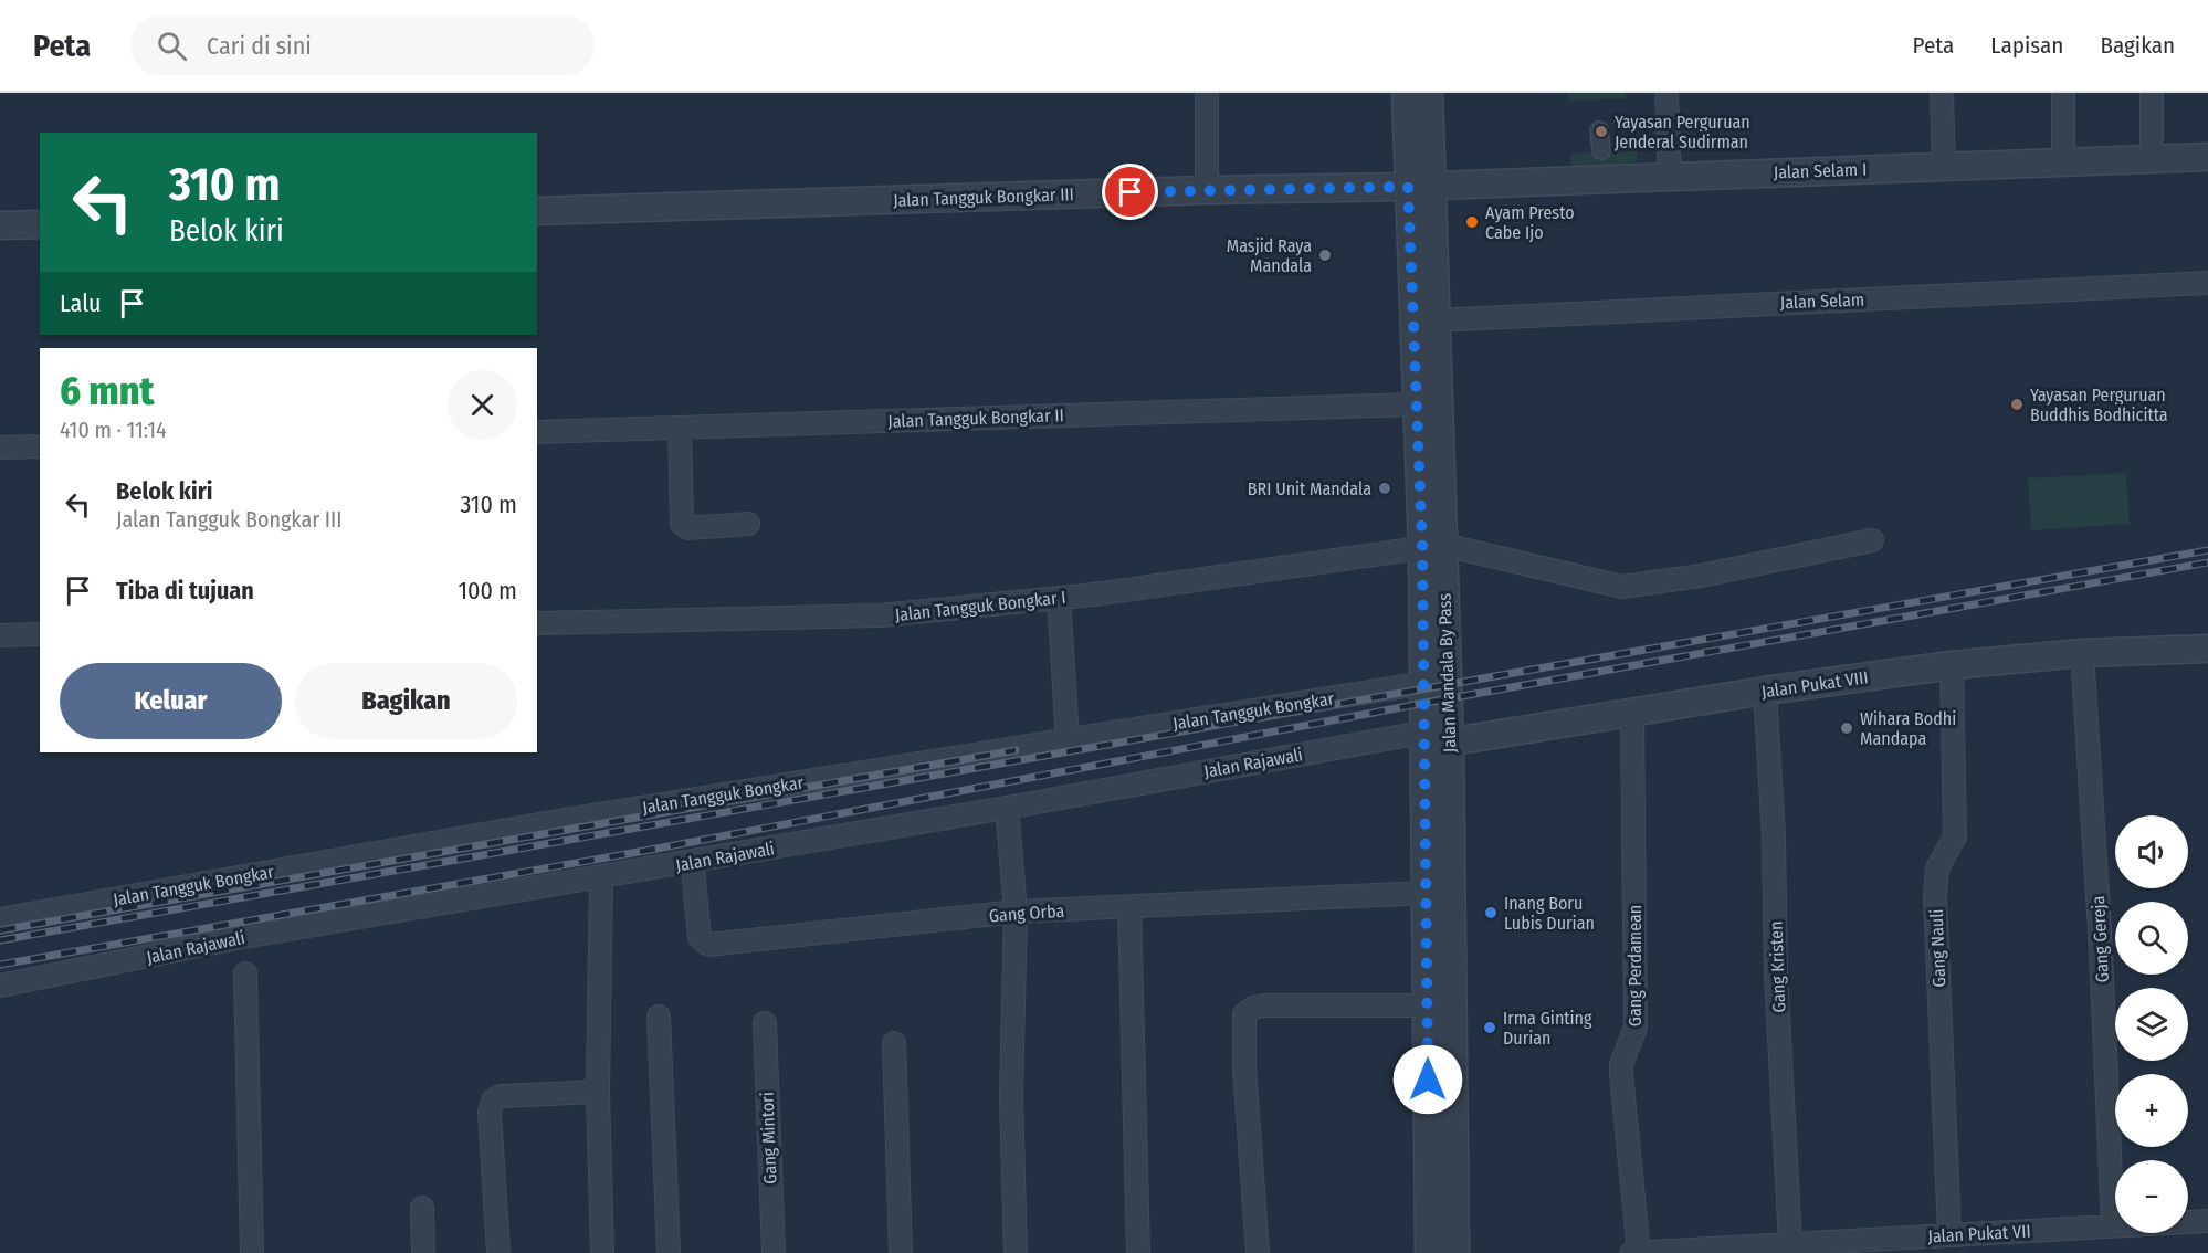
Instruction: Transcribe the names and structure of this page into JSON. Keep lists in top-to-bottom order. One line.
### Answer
{"streets":{"street":["Jalan Selam I","Jalan Tangguk Bongkar III","Jalan Selam","Jalan Tangguk Bongkar II","Jalan Tangguk Bongkar I","Jalan Mandala By Pass","Jalan Pukat VIII","Jalan Tangguk Bongkar","Jalan Rajawali","Gang Orba","Gang Gereja","Gang Nauli","Gang Perdamean","Gang Kristen","Gang Mintori","Jalan Pukat VII"]},"crossings":[["Jalan Selam I","Jalan Tangguk Bongkar III"],["Jalan Selam I","Jalan Mandala By Pass"],["Jalan Tangguk Bongkar III","Jalan Mandala By Pass"],["Jalan Selam","Jalan Mandala By Pass"],["Jalan Tangguk Bongkar II","Jalan Mandala By Pass"],["Jalan Tangguk Bongkar I","Jalan Mandala By Pass"],["Jalan Mandala By Pass","Jalan Pukat VIII"],["Jalan Mandala By Pass","Jalan Tangguk Bongkar"],["Jalan Mandala By Pass","Jalan Rajawali"],["Jalan Mandala By Pass","Gang Orba"],["Jalan Pukat VIII","Jalan Rajawali"],["Jalan Pukat VIII","Gang Gereja"],["Jalan Pukat VIII","Gang Nauli"],["Jalan Pukat VIII","Gang Perdamean"],["Jalan Pukat VIII","Gang Kristen"],["Gang Gereja","Jalan Pukat VII"],["Gang Nauli","Jalan Pukat VII"],["Gang Perdamean","Jalan Pukat VII"],["Gang Kristen","Jalan Pukat VII"]],"places":["Yayasan Perguruan Jenderal Sudirman","Ayam Presto Cabe Ijo","Masjid Raya Mandala","Yayasan Perguruan Buddhis Bodhicitta","BRI Unit Mandala","Wihara Bodhi Mandapa","Inang Boru Lubis Durian","Irma Ginting Durian"],"page":{"header":"Peta","search":"Cari di sini","nav":["Peta","Lapisan","Bagikan"],"turn":["310 m","Belok kiri"],"then":"Lalu","heading":["6 mnt","410 m · 11:14"],"list":[{"name":"Belok kiri","note":"Jalan Tangguk Bongkar III","value":"310 m"},{"name":"Tiba di tujuan","value":"100 m"}],"buttons":["Keluar","Bagikan"],"map_buttons":["+","−"]}}
